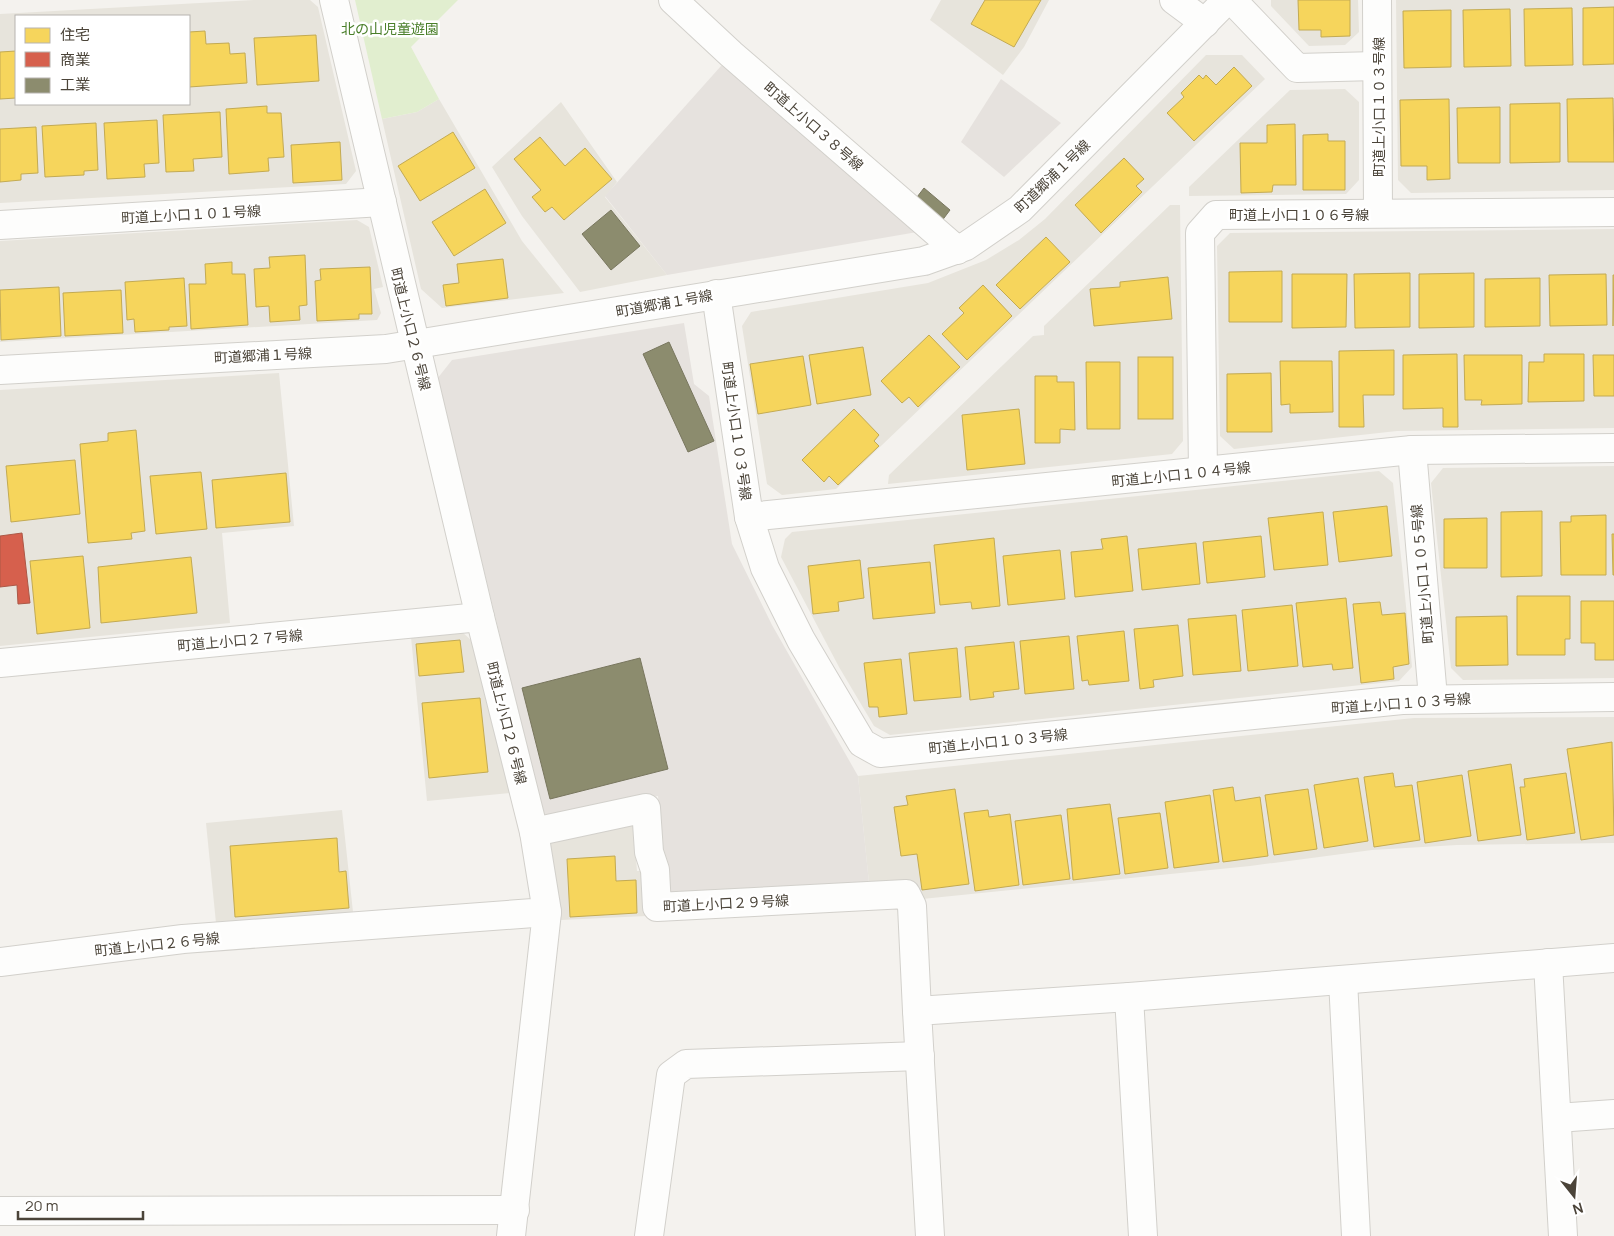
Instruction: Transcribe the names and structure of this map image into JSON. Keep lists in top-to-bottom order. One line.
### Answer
{"streets":{"street":["町道上小口１０３号線","町道上小口３８号線","町道郷浦１号線","町道上小口１０１号線","町道上小口１０６号線","町道上小口２６号線","町道上小口１０４号線","町道上小口１０５号線","町道上小口２７号線","町道上小口２９号線"]},"crossings":[["町道上小口１０３号線","町道郷浦１号線"],["町道上小口１０３号線","町道上小口１０６号線"],["町道上小口１０３号線","町道上小口１０４号線"],["町道上小口１０３号線","町道上小口１０５号線"],["町道上小口３８号線","町道郷浦１号線"],["町道郷浦１号線","町道上小口２６号線"],["町道上小口１０１号線","町道上小口２６号線"],["町道上小口１０６号線","町道上小口１０４号線"],["町道上小口２６号線","町道上小口２７号線"],["町道上小口２６号線","町道上小口２９号線"],["町道上小口１０４号線","町道上小口１０５号線"]],"parks":["北の山児童遊園"],"legend":["住宅","商業","工業"],"scale_bar":"20 m","north":"bottom"}
